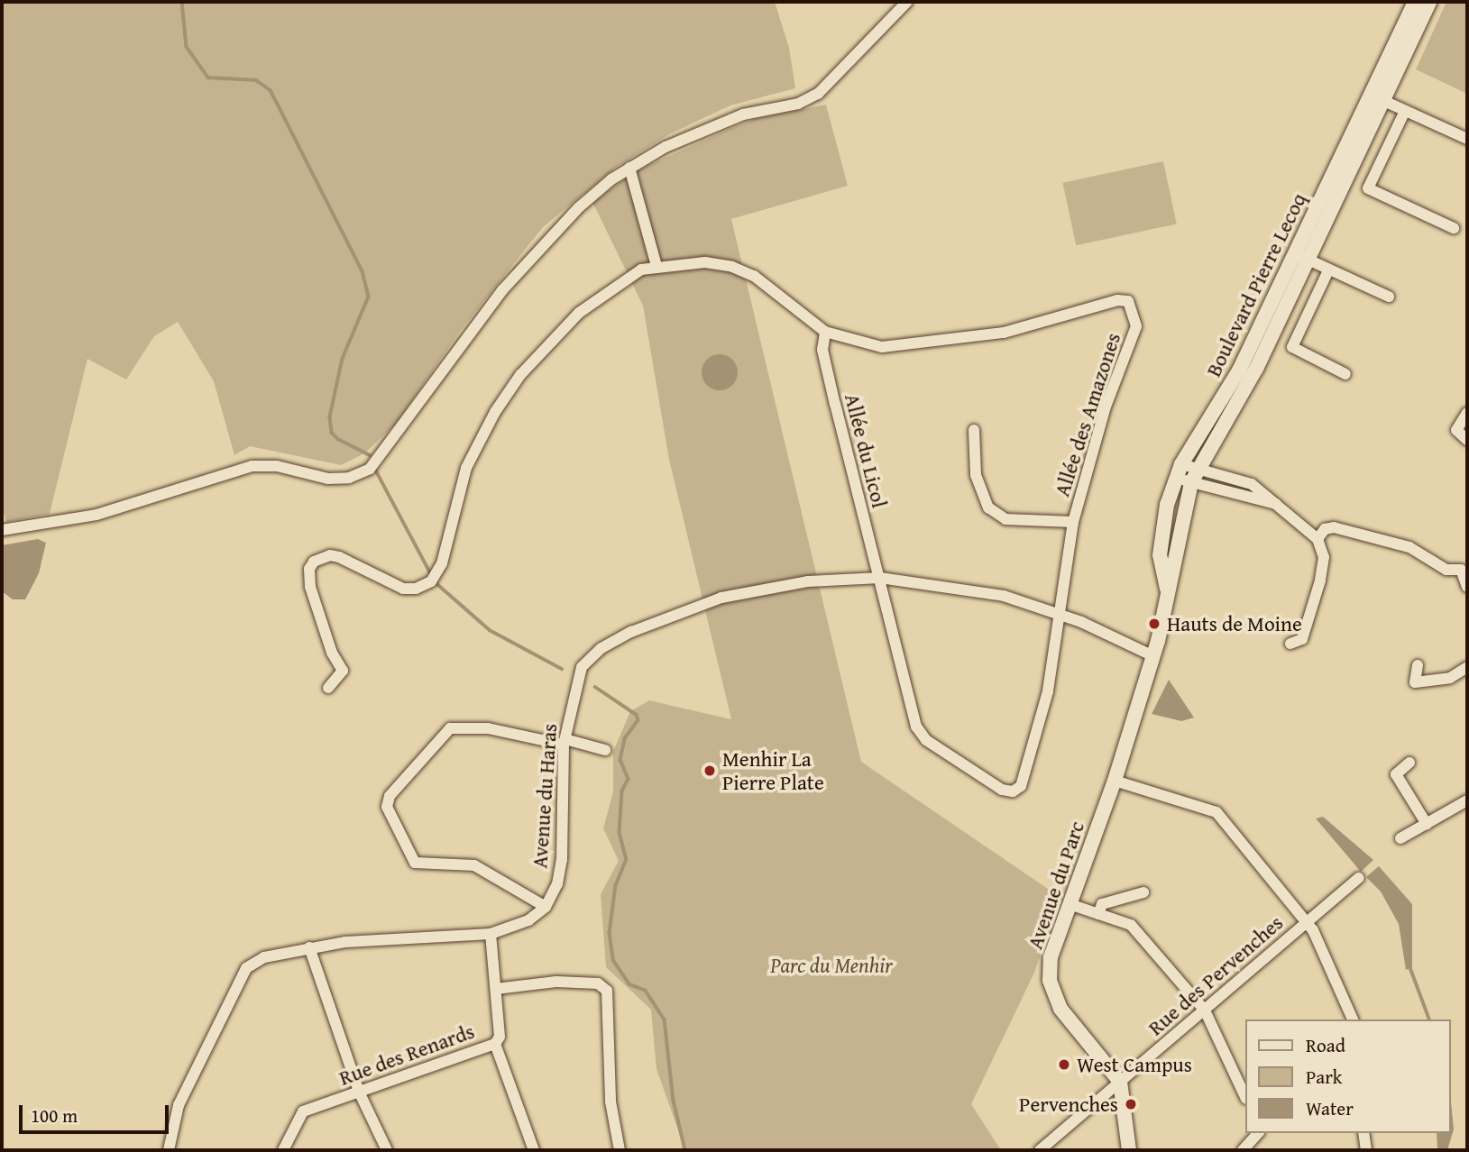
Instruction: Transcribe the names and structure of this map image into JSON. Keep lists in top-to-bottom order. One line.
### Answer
{"streets":{"street":["Boulevard Pierre Lecoq","Allée des Amazones","Allée du Licol","Avenue du Haras","Avenue du Parc","Rue des Pervenches","Rue des Renards"]},"crossings":[["Boulevard Pierre Lecoq","Avenue du Haras"],["Boulevard Pierre Lecoq","Avenue du Parc"],["Allée des Amazones","Allée du Licol"],["Allée des Amazones","Avenue du Haras"],["Allée du Licol","Avenue du Haras"],["Avenue du Haras","Avenue du Parc"],["Avenue du Parc","Rue des Pervenches"]],"parks":["Parc du Menhir"],"places":["Hauts de Moine","Menhir La Pierre Plate","West Campus","Pervenches"],"legend":["Road","Park","Water"],"scale_bar":"100 m"}
